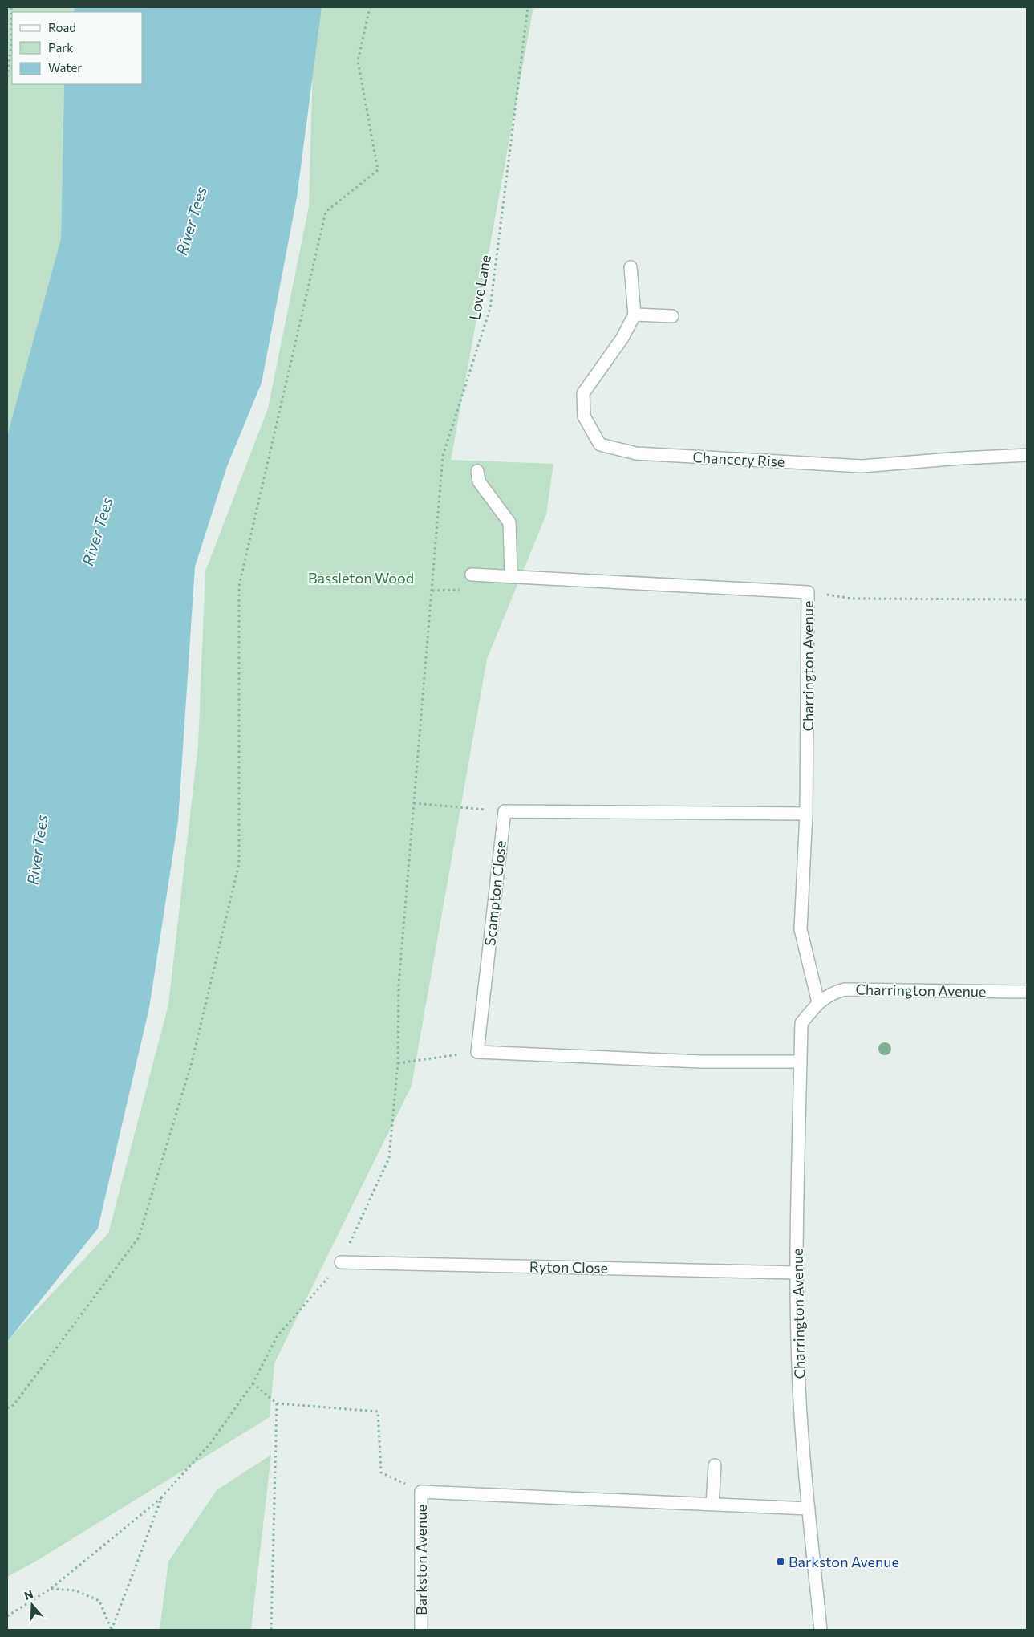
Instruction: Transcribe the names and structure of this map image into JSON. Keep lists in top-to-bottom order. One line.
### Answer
{"streets":{"street":["Chancery Rise","Charrington Avenue","Scampton Close","Ryton Close","Barkston Avenue"],"path":["Love Lane"]},"crossings":[["Love Lane","Ryton Close"],["Charrington Avenue","Ryton Close"],["Charrington Avenue","Barkston Avenue"]],"water":["River Tees"],"parks":["Bassleton Wood"],"places":{"transit":["Barkston Avenue"]},"legend":["Road","Park","Water"],"north":"top"}
